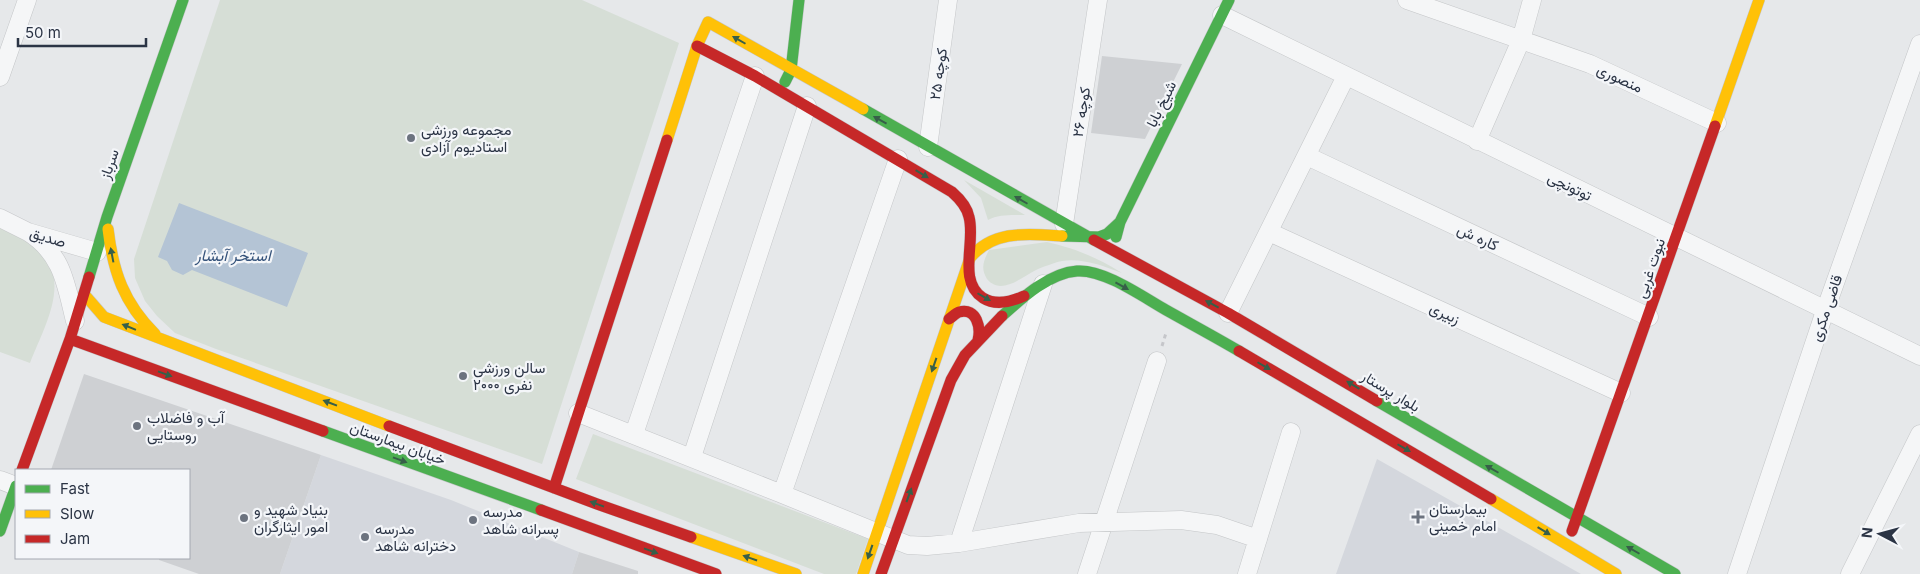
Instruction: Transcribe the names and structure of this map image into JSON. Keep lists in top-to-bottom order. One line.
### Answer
{"streets":{"street":["کوچه ۲۵","منصوری","شیخ بابا","کوچه ۲۶","سرباز","توتونچی","صدیق","کاره ش","نبوت غربی","قاضی مکری","زبیری","بلوار پرستار","خیابان بیمارستان"]},"crossings":[["کوچه ۲۵","بلوار پرستار"],["منصوری","نبوت غربی"],["شیخ بابا","توتونچی"],["کوچه ۲۶","بلوار پرستار"],["سرباز","صدیق"],["سرباز","خیابان بیمارستان"],["توتونچی","نبوت غربی"],["توتونچی","قاضی مکری"],["کاره ش","نبوت غربی"],["نبوت غربی","زبیری"],["نبوت غربی","بلوار پرستار"]],"water":["استخر آبشار"],"places":{"other":["مجموعه ورزشی استادیوم آزادی","سالن ورزشی ۲۰۰۰ نفری","آب و فاضلاب روستایی","بنیاد شهید و امور ایثارگران","مدرسه پسرانه شاهد","مدرسه دخترانه شاهد"],"health":["بیمارستان امام خمینی"]},"legend":["Fast","Slow","Jam"],"scale_bar":"50 m","north":"left"}
